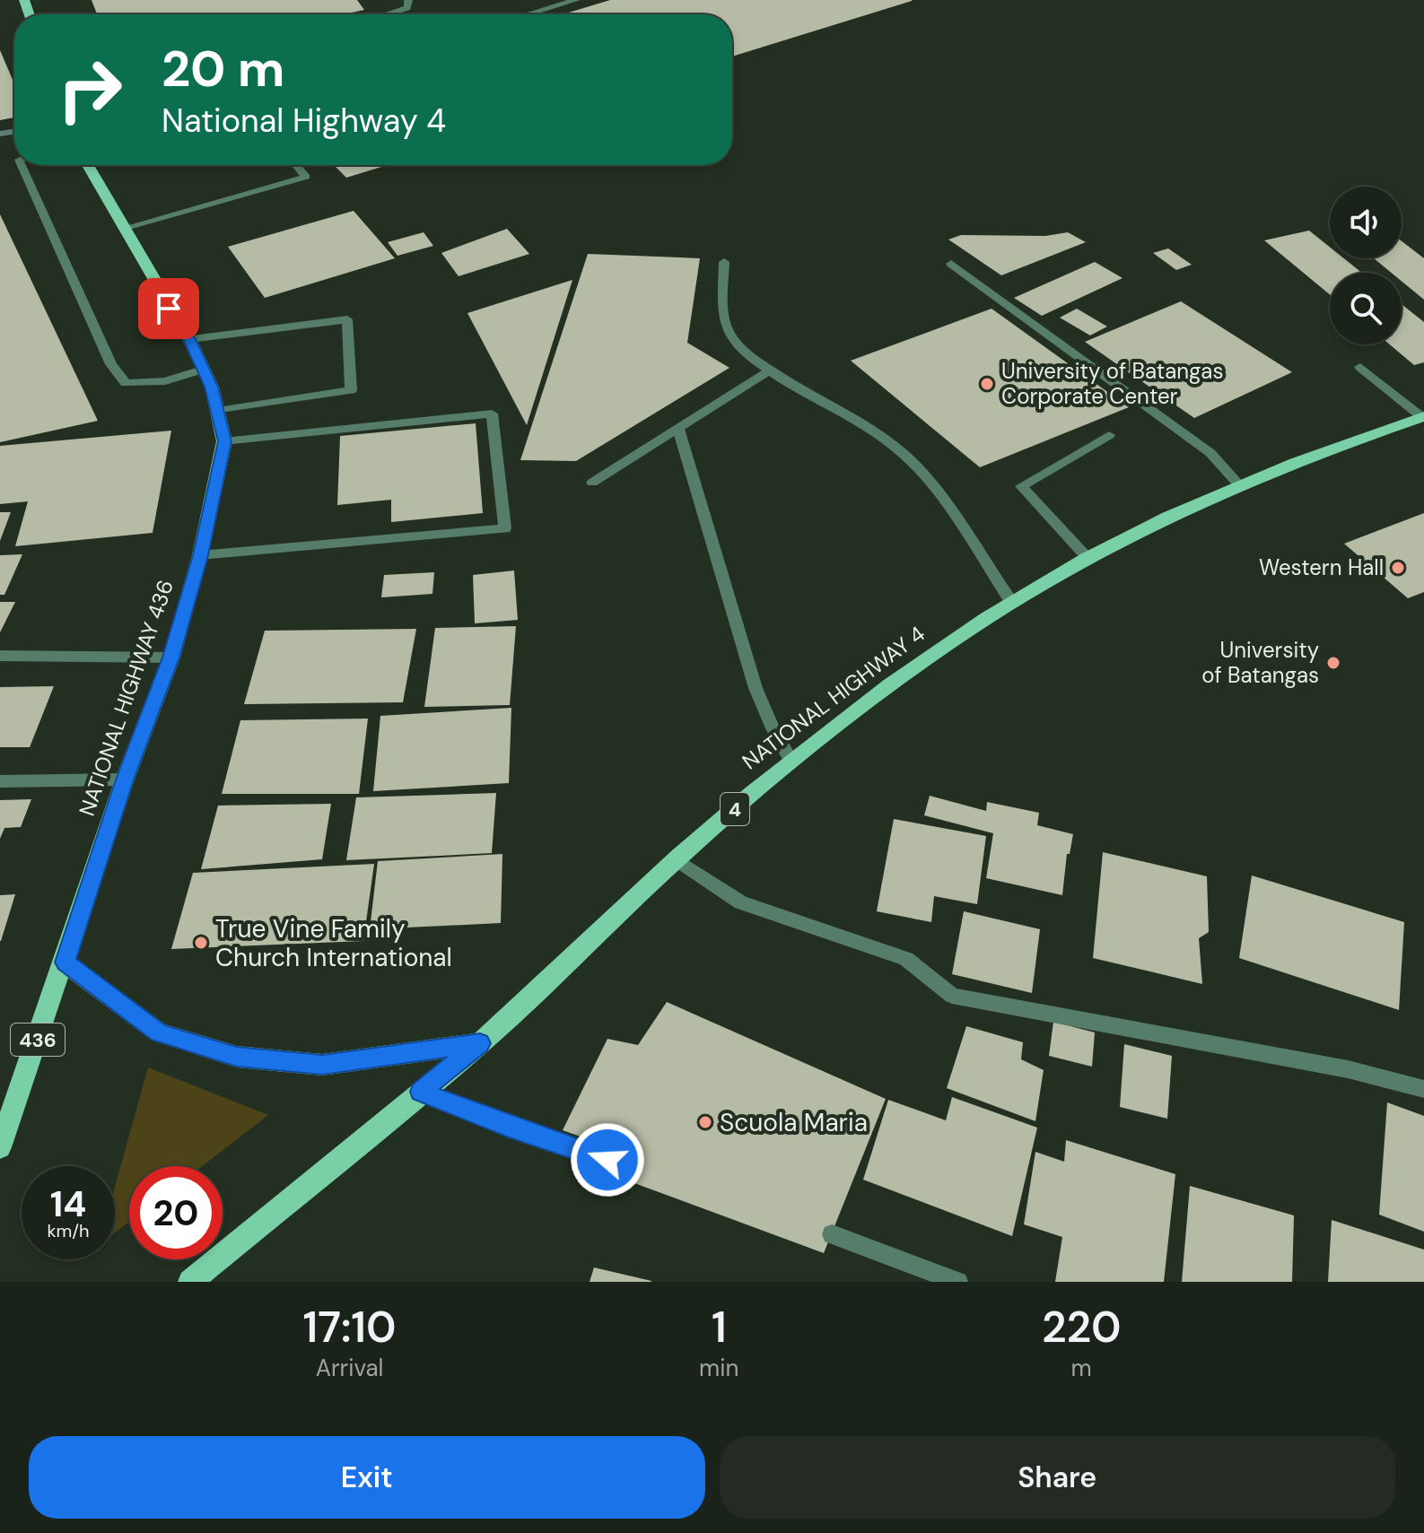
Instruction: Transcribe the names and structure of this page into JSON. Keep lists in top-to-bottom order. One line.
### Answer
{"streets":{"main road":["NATIONAL HIGHWAY 436","NATIONAL HIGHWAY 4","4","436"]},"places":["University of Batangas Corporate Center","Western Hall","University of Batangas","True Vine Family Church International","Scuola Maria"],"page":{"turn":["20 m","National Highway 4"],"speed":"14 km/h","limit":"20","eta":["17:10","Arrival","1","min","220","m"],"buttons":["Exit","Share"]}}
